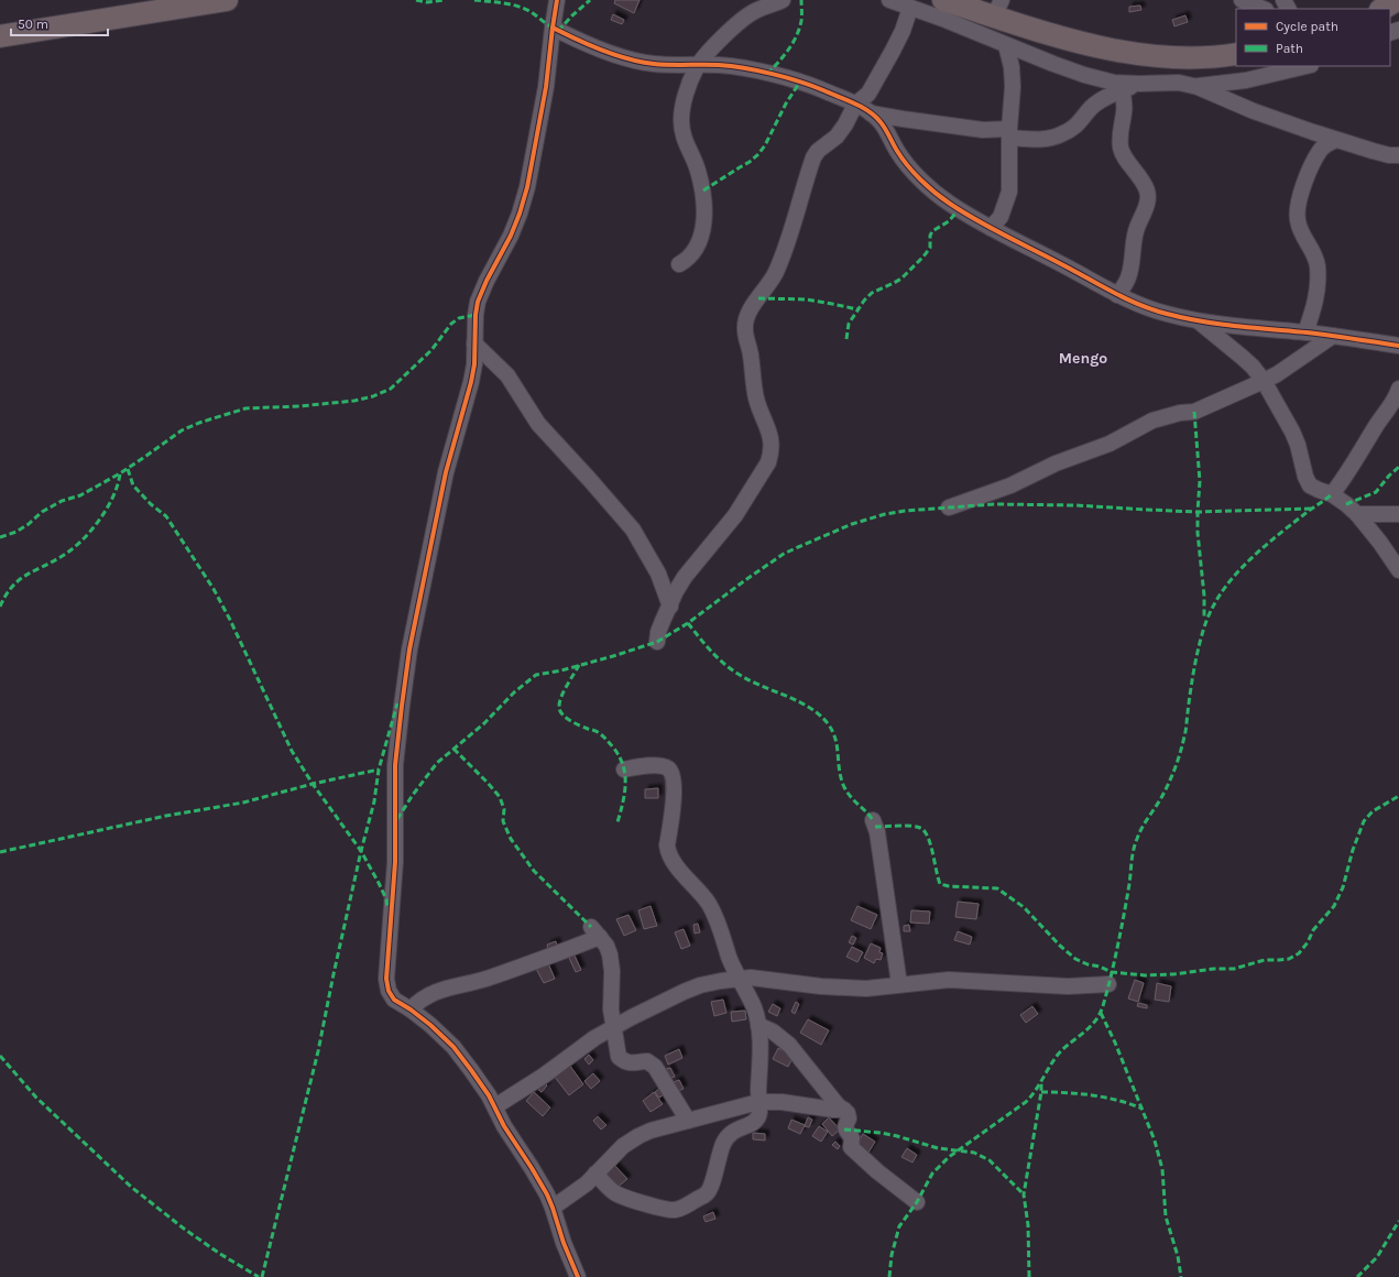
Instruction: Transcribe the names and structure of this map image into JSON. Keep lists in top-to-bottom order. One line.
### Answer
{"districts":["Mengo"],"legend":["Cycle path","Path"],"scale_bar":"50 m"}
